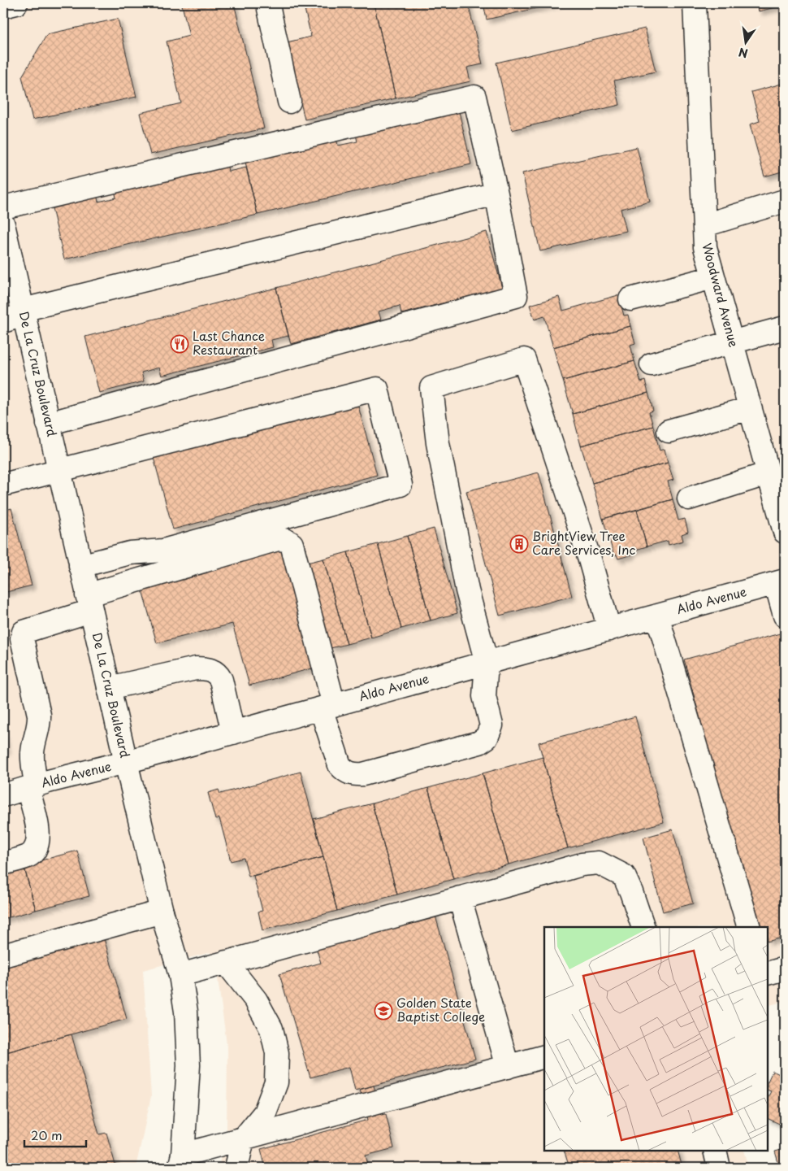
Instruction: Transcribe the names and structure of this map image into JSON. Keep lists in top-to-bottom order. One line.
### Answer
{"streets":{"street":["Woodward Avenue","De La Cruz Boulevard","Aldo Avenue"]},"crossings":[["De La Cruz Boulevard","Aldo Avenue"]],"places":{"restaurant":["Last Chance Restaurant"],"building":["BrightView Tree Care Services, Inc"],"school or university":["Golden State Baptist College"]},"scale_bar":"20 m","north":"bottom"}
